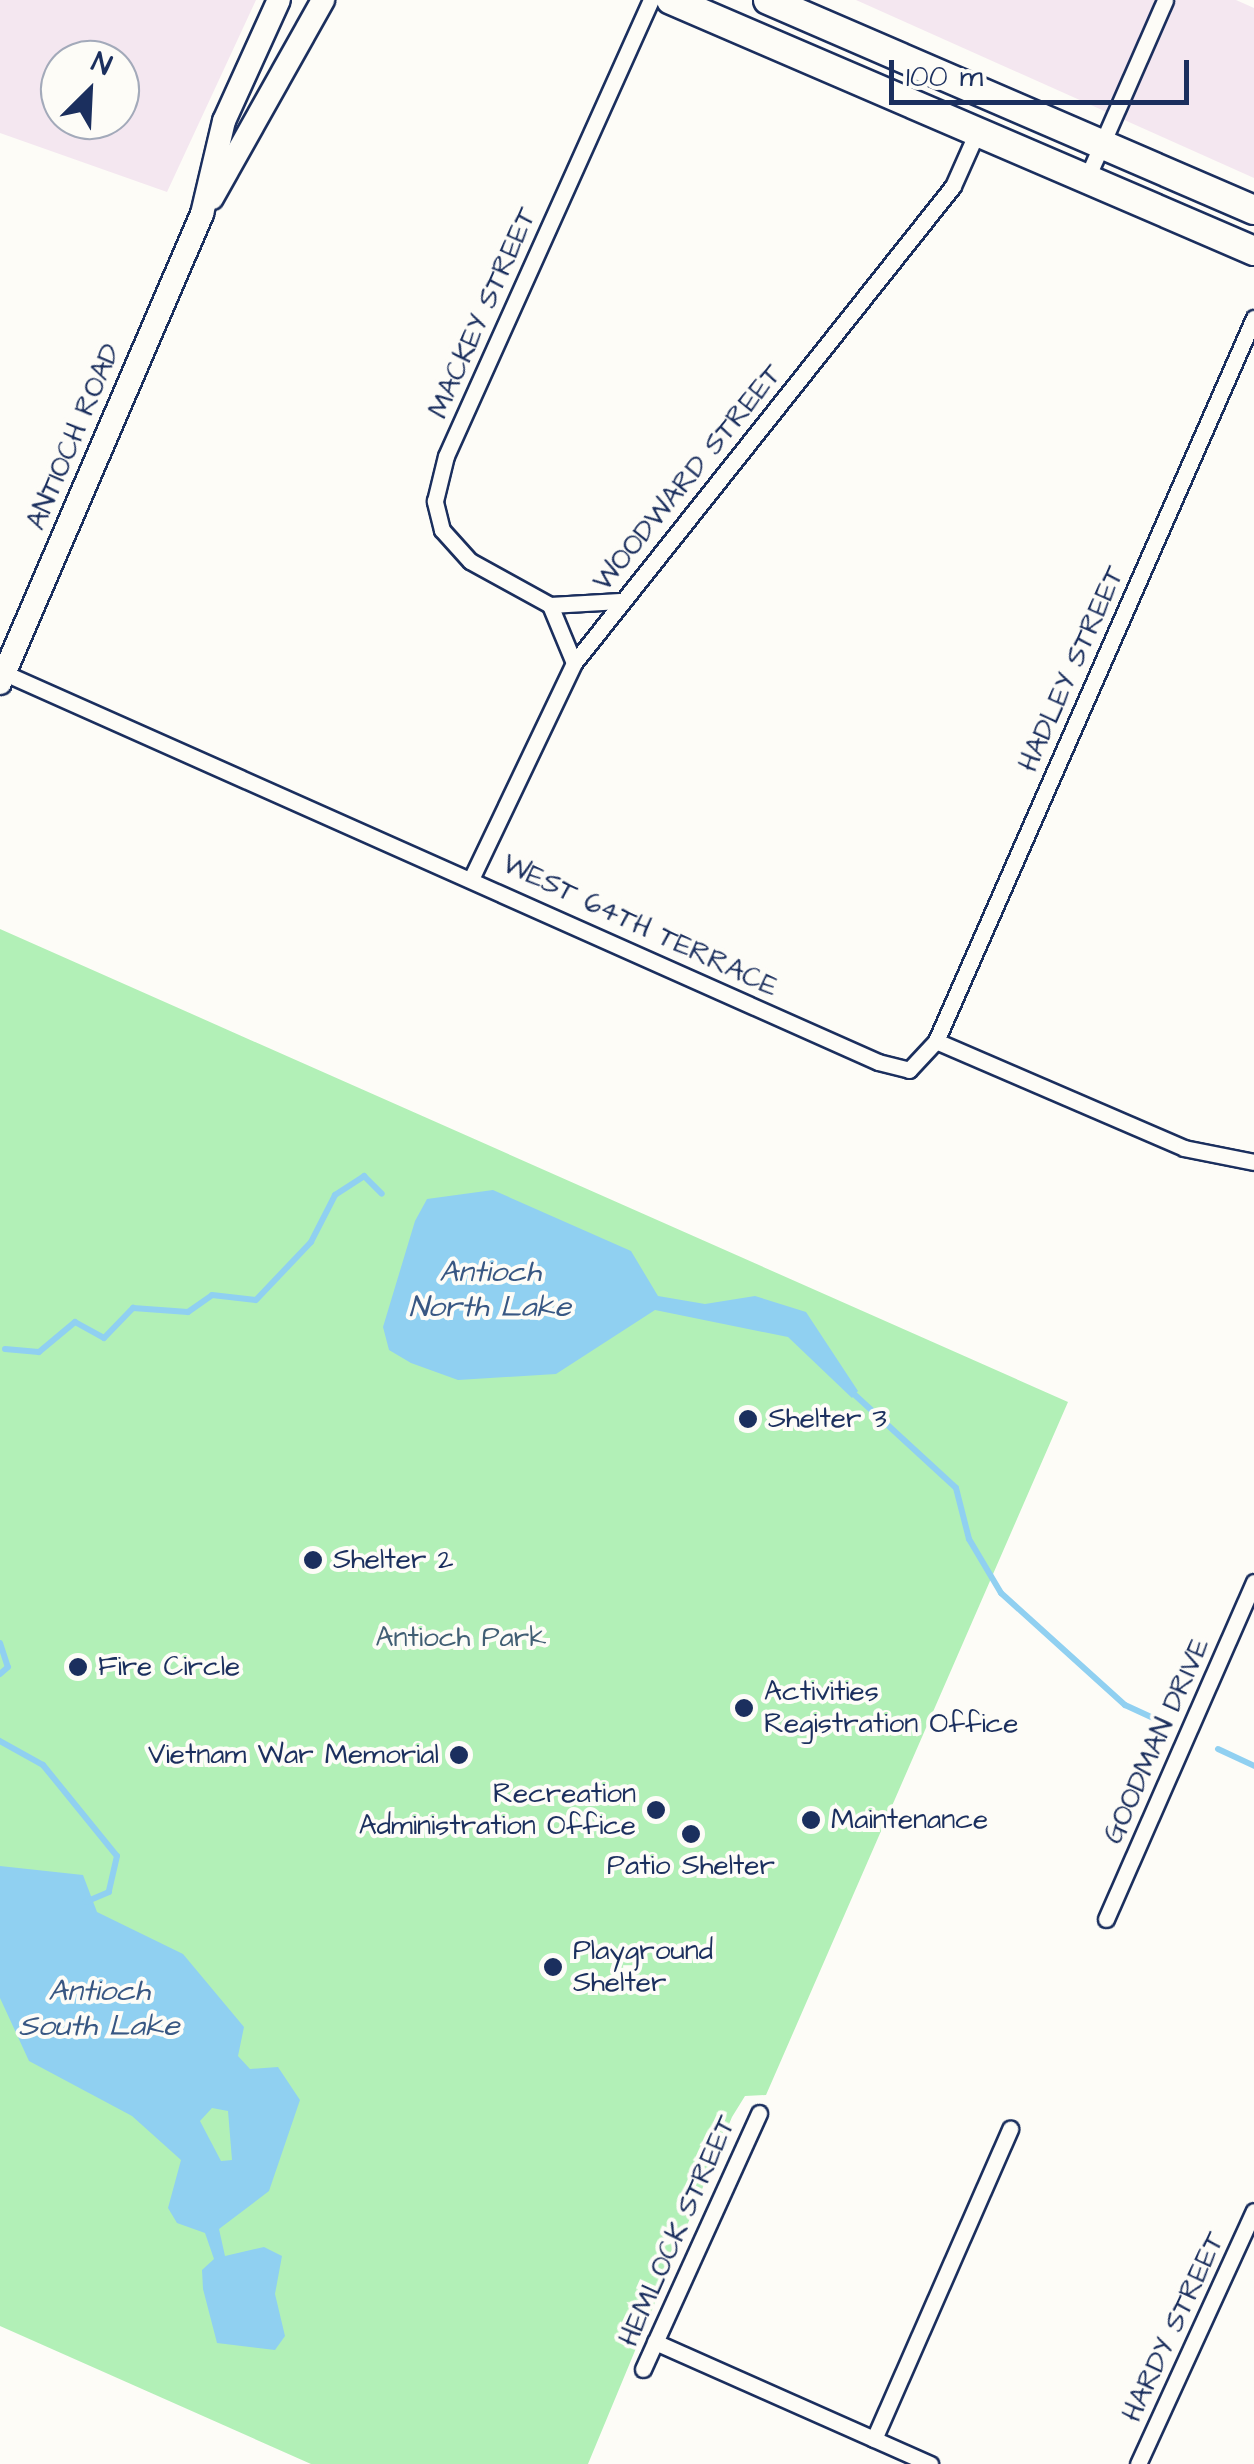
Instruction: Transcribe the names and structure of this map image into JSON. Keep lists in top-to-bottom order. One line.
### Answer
{"streets":{"main road":["ANTIOCH ROAD"],"street":["MACKEY STREET","WOODWARD STREET","HADLEY STREET","WEST 64TH TERRACE","GOODMAN DRIVE","HEMLOCK STREET","HARDY STREET"]},"crossings":[["ANTIOCH ROAD","WEST 64TH TERRACE"],["WOODWARD STREET","WEST 64TH TERRACE"],["HADLEY STREET","WEST 64TH TERRACE"]],"water":["Antioch North Lake","Antioch South Lake"],"parks":["Antioch Park"],"places":["Shelter 3","Shelter 2","Fire Circle","Activities Registration Office","Vietnam War Memorial","Recreation Administration Office","Maintenance","Patio Shelter","Playground Shelter"],"scale_bar":"100 m","north":"top right"}
